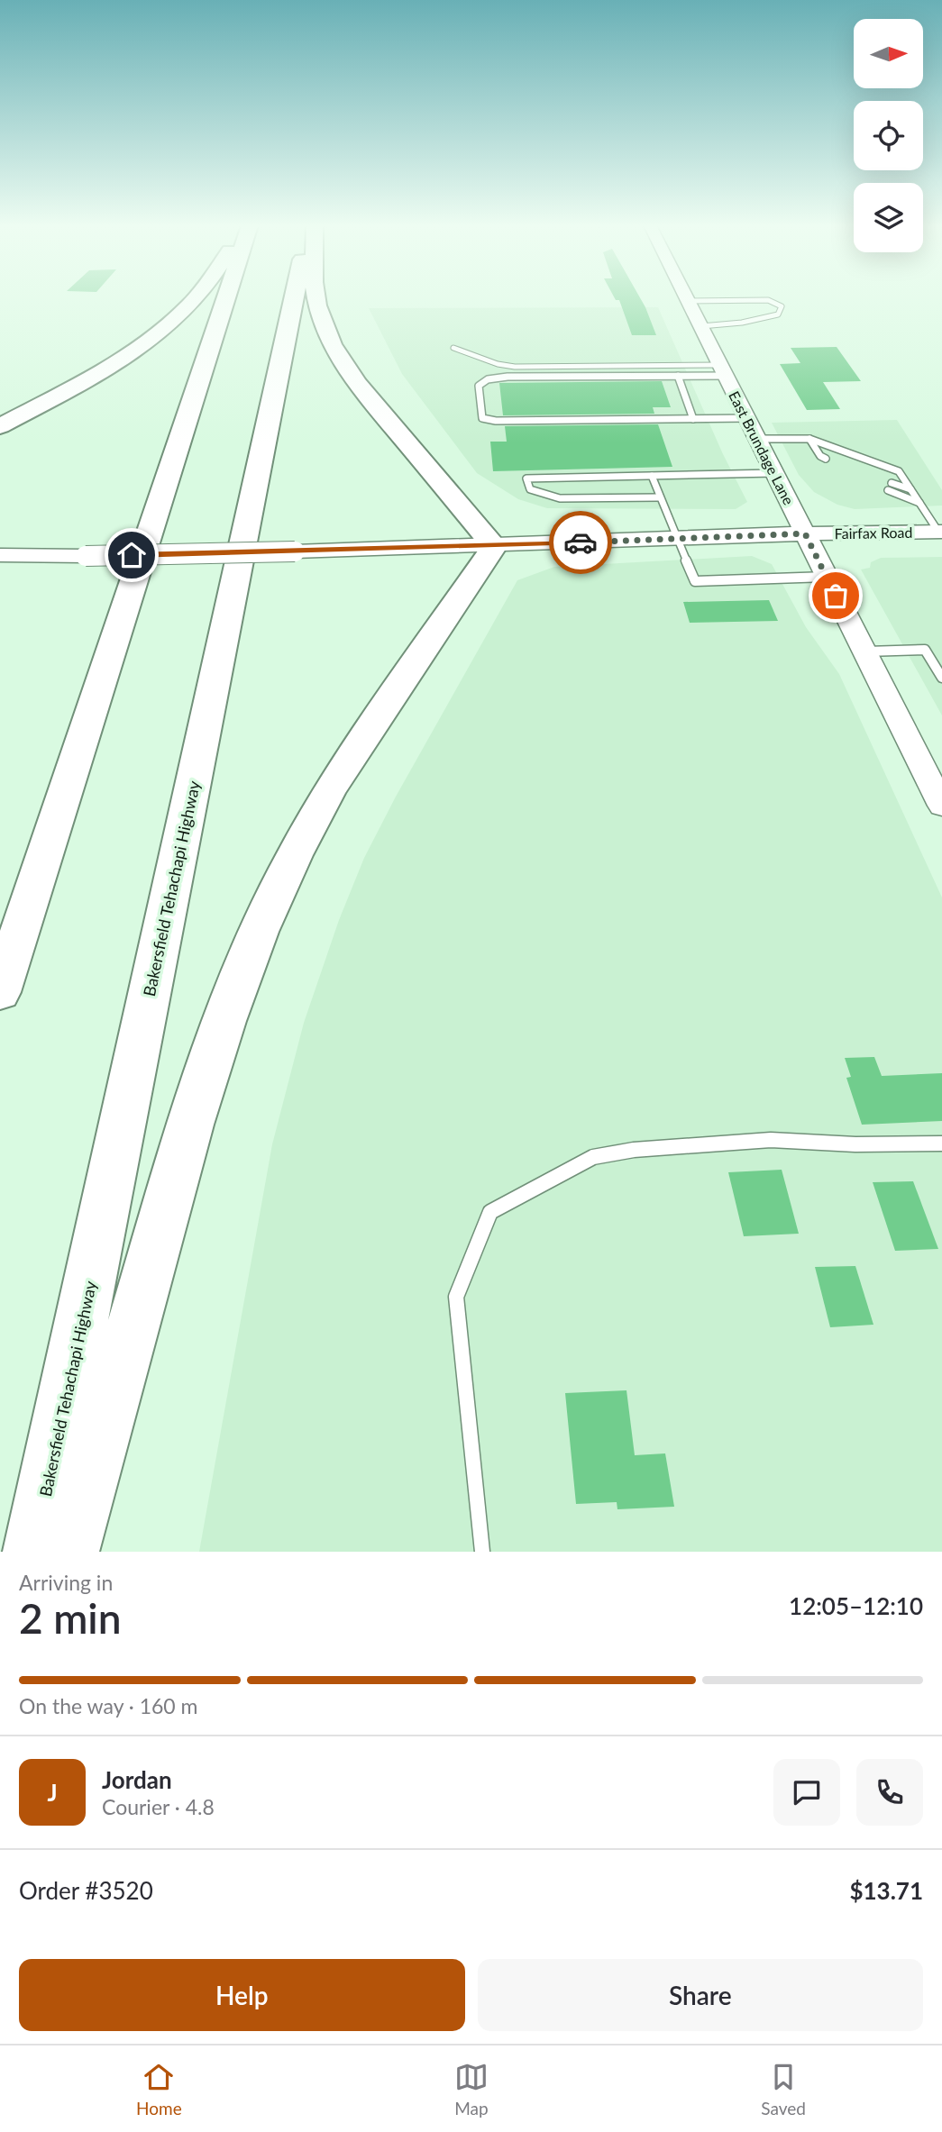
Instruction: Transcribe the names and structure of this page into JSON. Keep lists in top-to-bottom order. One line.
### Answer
{"streets":{"highway":["Bakersfield Tehachapi Highway"],"main road":["East Brundage Lane","Fairfax Road"]},"crossings":[["East Brundage Lane","Fairfax Road"]],"north":"right","page":{"heading":["2 min","Arriving in","12:05–12:10"],"panel":["Jordan","Courier · 4.8","Order #3520","$13.71"],"bar":"On the way · 160 m","round":"J","buttons":["Help","Share"],"tabs":["Home","Map","Saved"]}}
